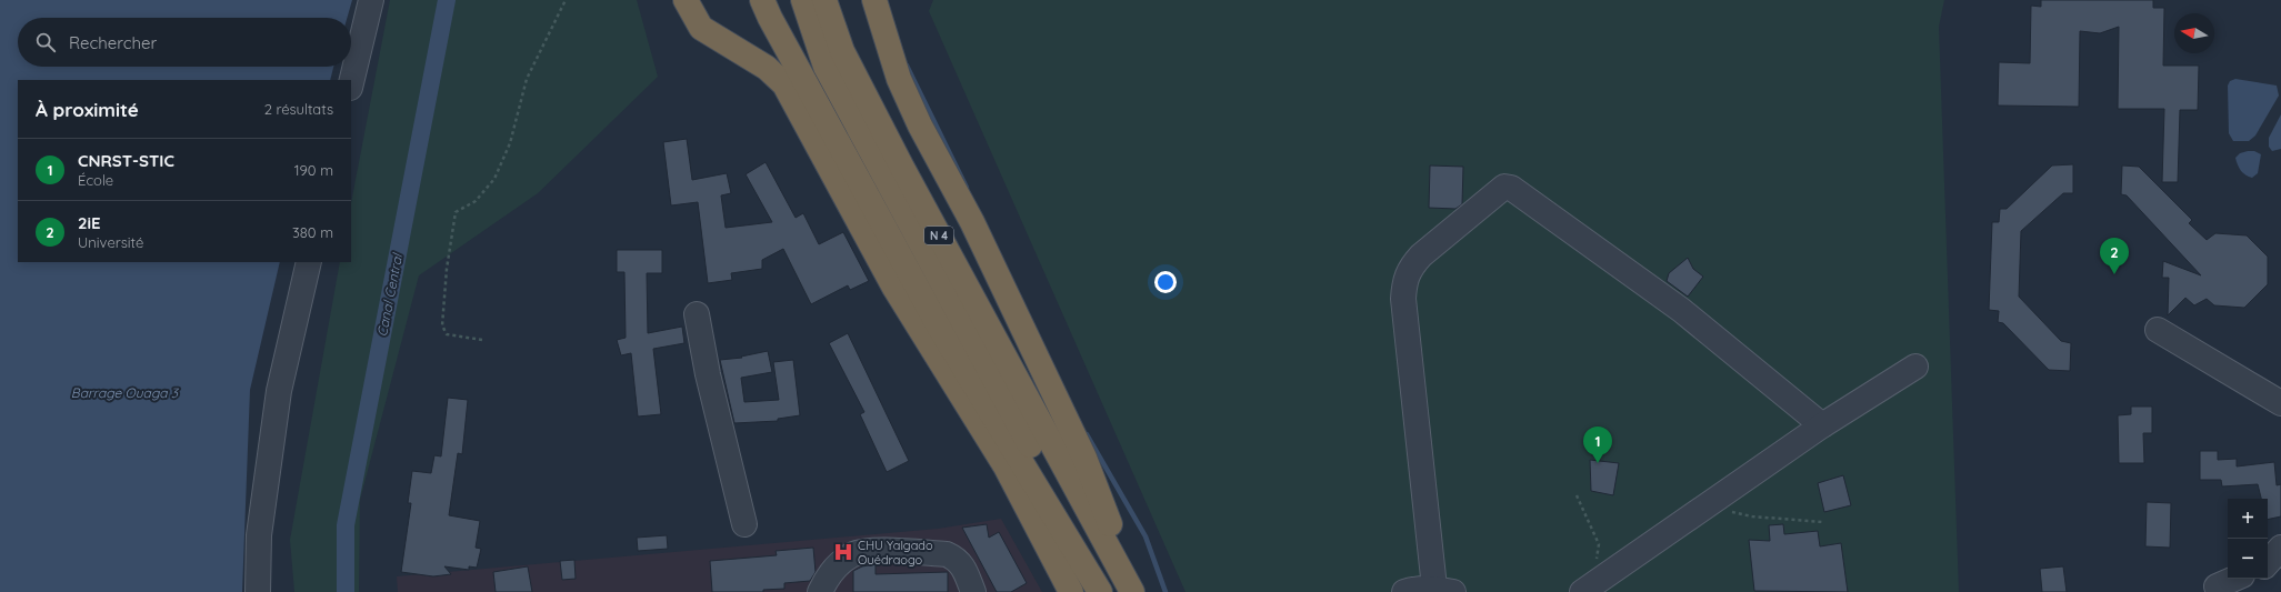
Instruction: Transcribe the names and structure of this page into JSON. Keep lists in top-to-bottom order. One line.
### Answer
{"streets":{"highway":["N 4"]},"water":["Canal Central","Barrage Ouaga 3"],"places":{"hospital":["CHU Yalgado Ouédraogo"]},"north":"left","page":{"search":"Rechercher","heading":["À proximité","2 résultats"],"list":[{"mark":"1","name":"CNRST-STIC","note":"École","value":"190 m"},{"mark":"2","name":"2iE","note":"Université","value":"380 m"}],"pins":["2","1"],"map_buttons":["+","−"]}}
